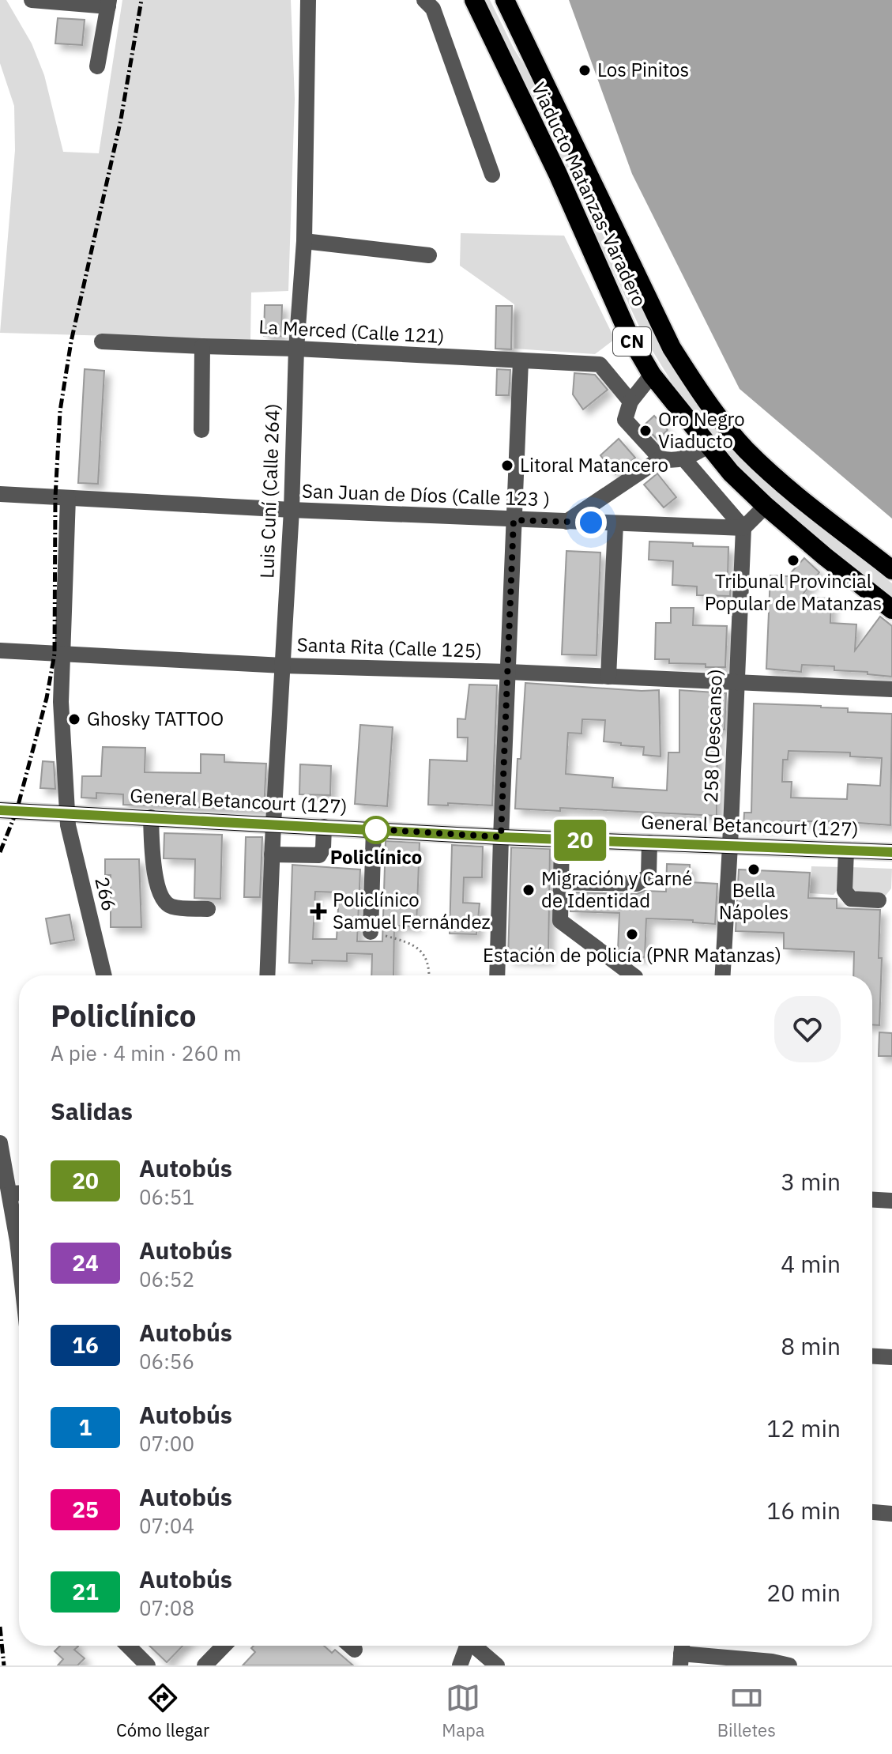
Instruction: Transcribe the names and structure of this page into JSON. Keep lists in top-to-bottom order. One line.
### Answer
{"streets":{"highway":["Viaducto Matanzas-Varadero","CN"],"main road":["General Betancourt (127)"],"street":["La Merced (Calle 121)","Luis Cuní (Calle 264)","San Juan de Díos (Calle 123 )","Santa Rita (Calle 125)","258 (Descanso)","266"]},"crossings":[["La Merced (Calle 121)","Luis Cuní (Calle 264)"],["Luis Cuní (Calle 264)","San Juan de Díos (Calle 123 )"],["Luis Cuní (Calle 264)","Santa Rita (Calle 125)"],["Luis Cuní (Calle 264)","General Betancourt (127)"],["San Juan de Díos (Calle 123 )","258 (Descanso)"],["Santa Rita (Calle 125)","258 (Descanso)"],["Santa Rita (Calle 125)","266"],["258 (Descanso)","General Betancourt (127)"],["General Betancourt (127)","266"]],"places":{"other":["Los Pinitos","Oro Negro Viaducto","Litoral Matancero","Tribunal Provincial Popular de Matanzas","Ghosky TATTOO","Policlínico","Bella Nápoles","Migración y Carné de Identidad","Estación de policía (PNR Matanzas)"],"health":["Policlínico Samuel Fernández"]},"lines":["bus line 20"],"page":{"on_map":"20","heading":[["Policlínico","A pie · 4 min · 260 m"],"Salidas"],"list":[{"mark":"20","name":"Autobús","note":"06:51","value":"3 min"},{"mark":"24","name":"Autobús","note":"06:52","value":"4 min"},{"mark":"16","name":"Autobús","note":"06:56","value":"8 min"},{"mark":"1","name":"Autobús","note":"07:00","value":"12 min"},{"mark":"25","name":"Autobús","note":"07:04","value":"16 min"},{"mark":"21","name":"Autobús","note":"07:08","value":"20 min"}],"tabs":["Cómo llegar","Mapa","Billetes"]}}
